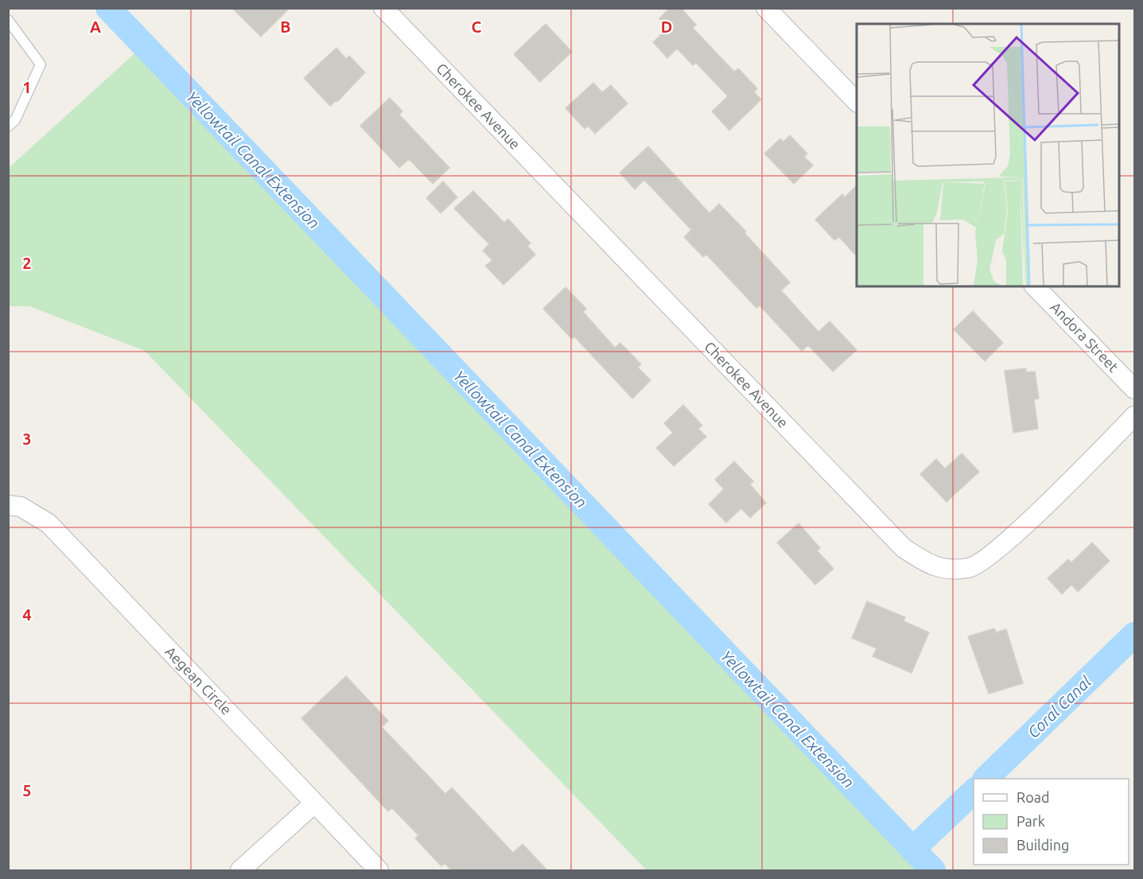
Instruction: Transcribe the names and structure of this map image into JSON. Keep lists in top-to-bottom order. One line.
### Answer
{"streets":{"street":["Cherokee Avenue","Andora Street","Aegean Circle"]},"water":["Yellowtail Canal Extension","Coral Canal"],"legend":["Road","Park","Building"],"grid":{"columns":["A","B","C","D"],"rows":["1","2","3","4","5"]}}
